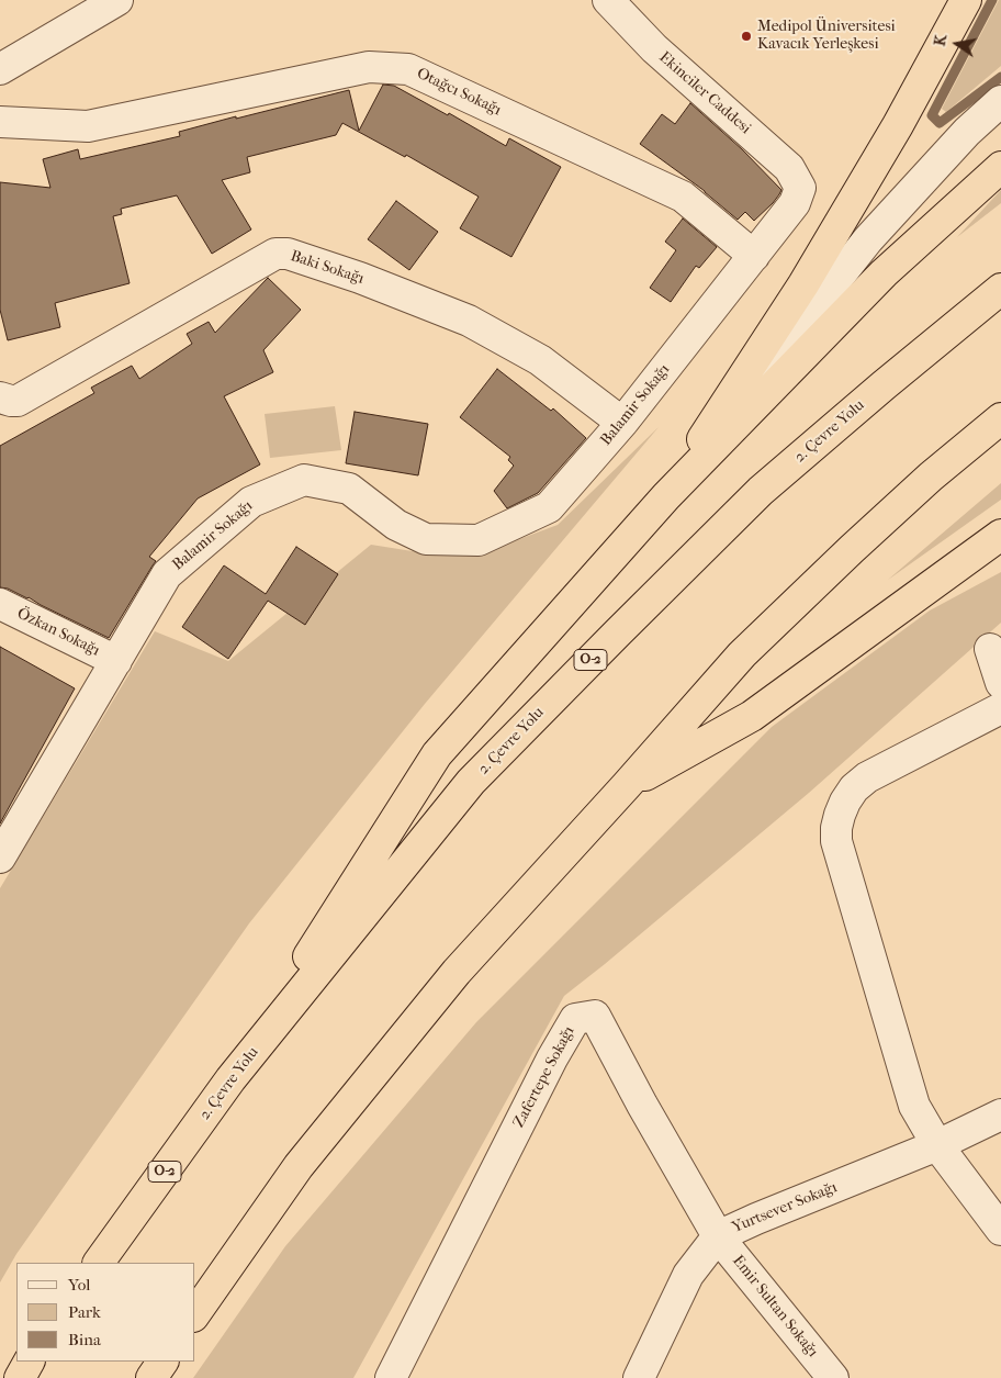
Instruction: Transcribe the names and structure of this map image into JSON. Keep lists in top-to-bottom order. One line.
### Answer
{"streets":{"highway":["2. Çevre Yolu","O-2"],"street":["Otağcı Sokağı","Ekinciler Caddesi","Baki Sokağı","Balamir Sokağı","Özkan Sokağı","Zafertepe Sokağı","Yurtsever Sokağı","Emir Sultan Sokağı"]},"crossings":[["Otağcı Sokağı","Balamir Sokağı"],["Ekinciler Caddesi","Balamir Sokağı"],["Baki Sokağı","Balamir Sokağı"],["Balamir Sokağı","Özkan Sokağı"],["Zafertepe Sokağı","Yurtsever Sokağı"],["Zafertepe Sokağı","Emir Sultan Sokağı"],["Yurtsever Sokağı","Emir Sultan Sokağı"]],"places":["Medipol Üniversitesi Kavacık Yerleşkesi"],"legend":["Yol","Park","Bina"],"north":"left"}
